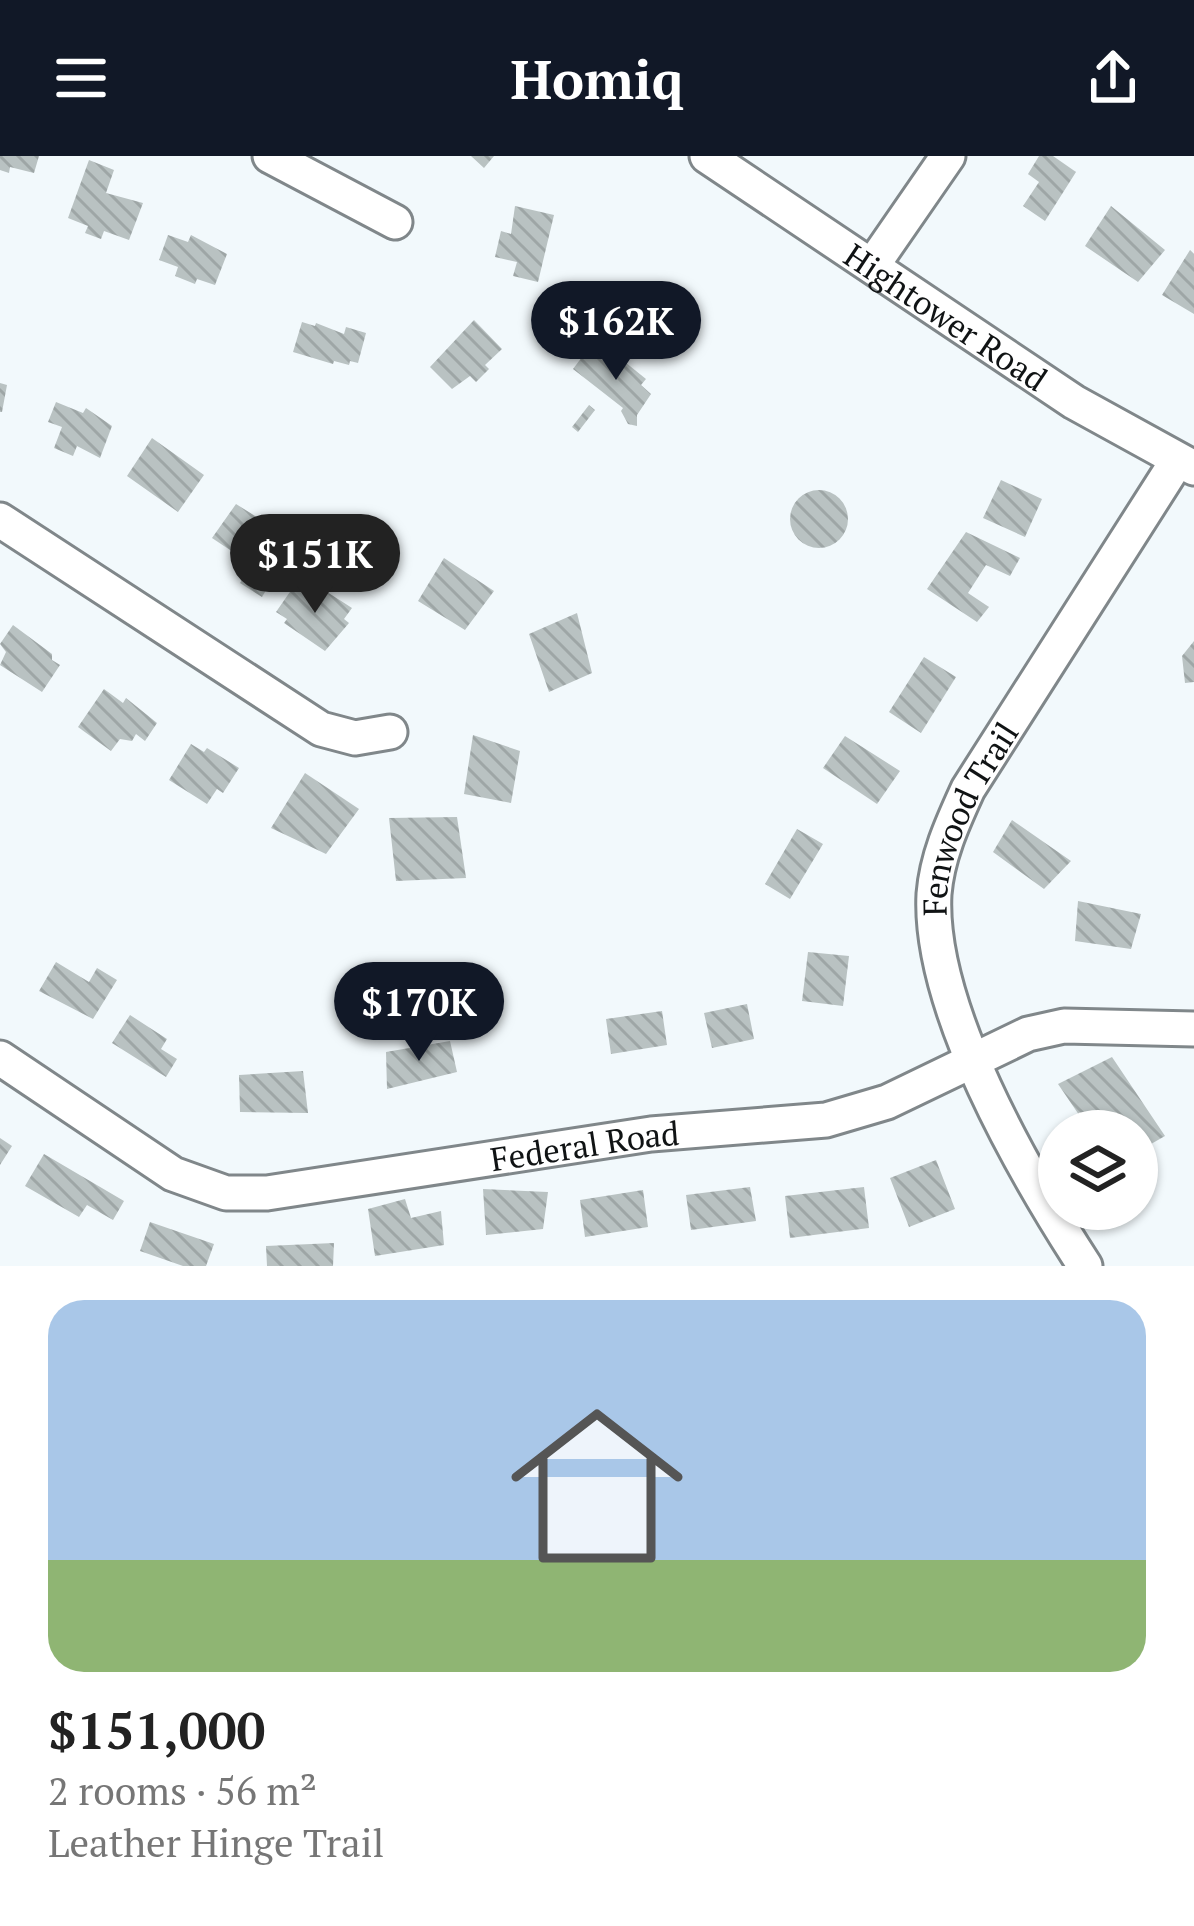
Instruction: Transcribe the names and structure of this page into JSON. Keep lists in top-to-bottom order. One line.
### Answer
{"streets":{"street":["Hightower Road","Fenwood Trail","Federal Road"]},"crossings":[["Hightower Road","Fenwood Trail"],["Fenwood Trail","Federal Road"]],"page":{"header":"Homiq","price":["$162K","$151K","$170K"],"list":[{"name":"$151,000","note":"2 rooms · 56 m² · Leather Hinge Trail"}]}}
